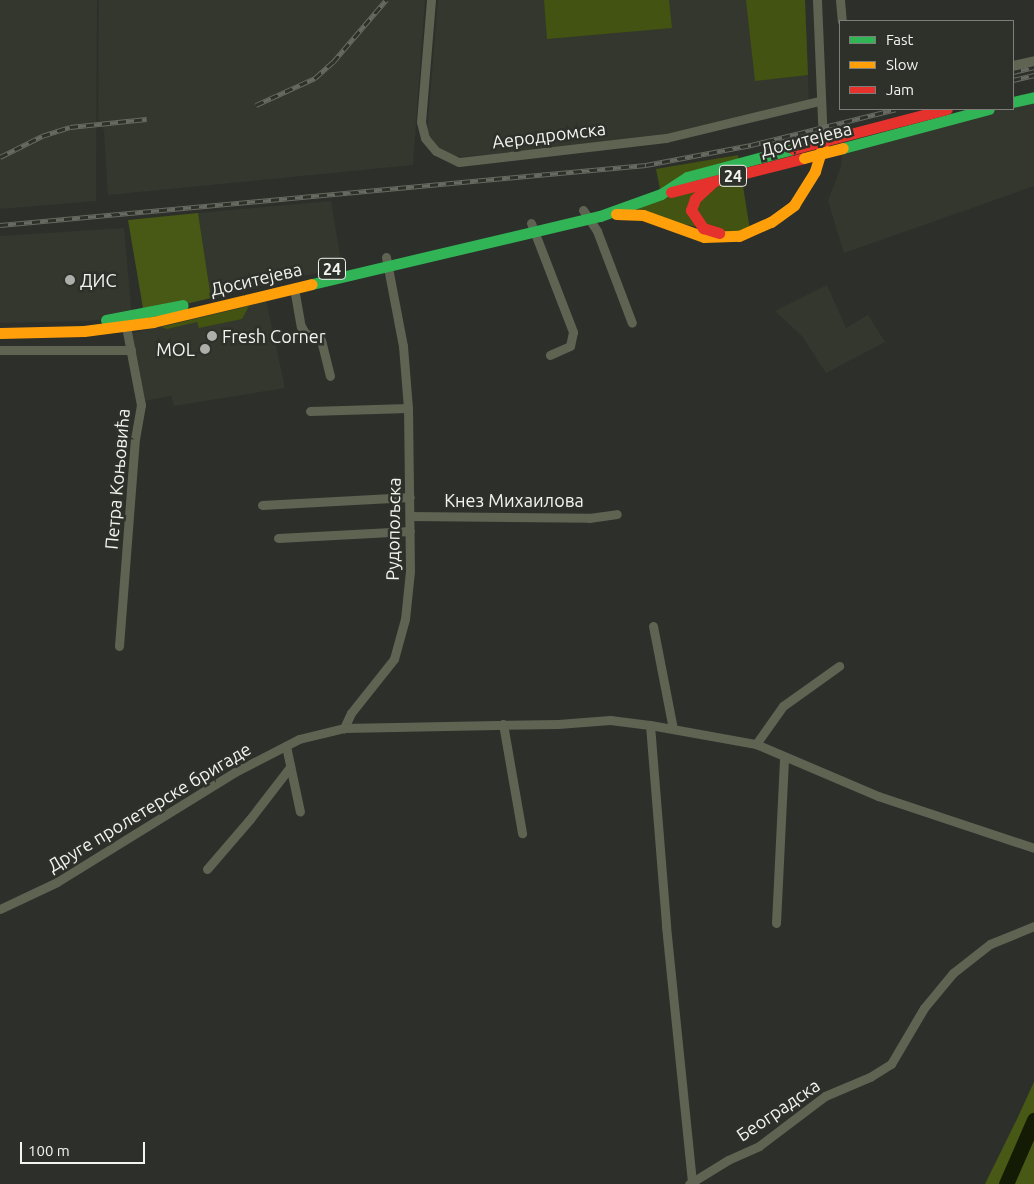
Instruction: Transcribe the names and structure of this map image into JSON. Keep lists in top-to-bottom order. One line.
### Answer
{"streets":{"main road":["Доситејева","24"],"street":["Аеродромска","Петра Коњовића","Кнез Михаилова","Рудопољска","Друге пролетерске бригаде","Београдска"]},"crossings":[["Доситејева","Петра Коњовића"],["Доситејева","Рудопољска"],["Кнез Михаилова","Рудопољска"],["Рудопољска","Друге пролетерске бригаде"]],"places":["ДИС","Fresh Corner","MOL"],"legend":["Fast","Slow","Jam"],"scale_bar":"100 m"}
